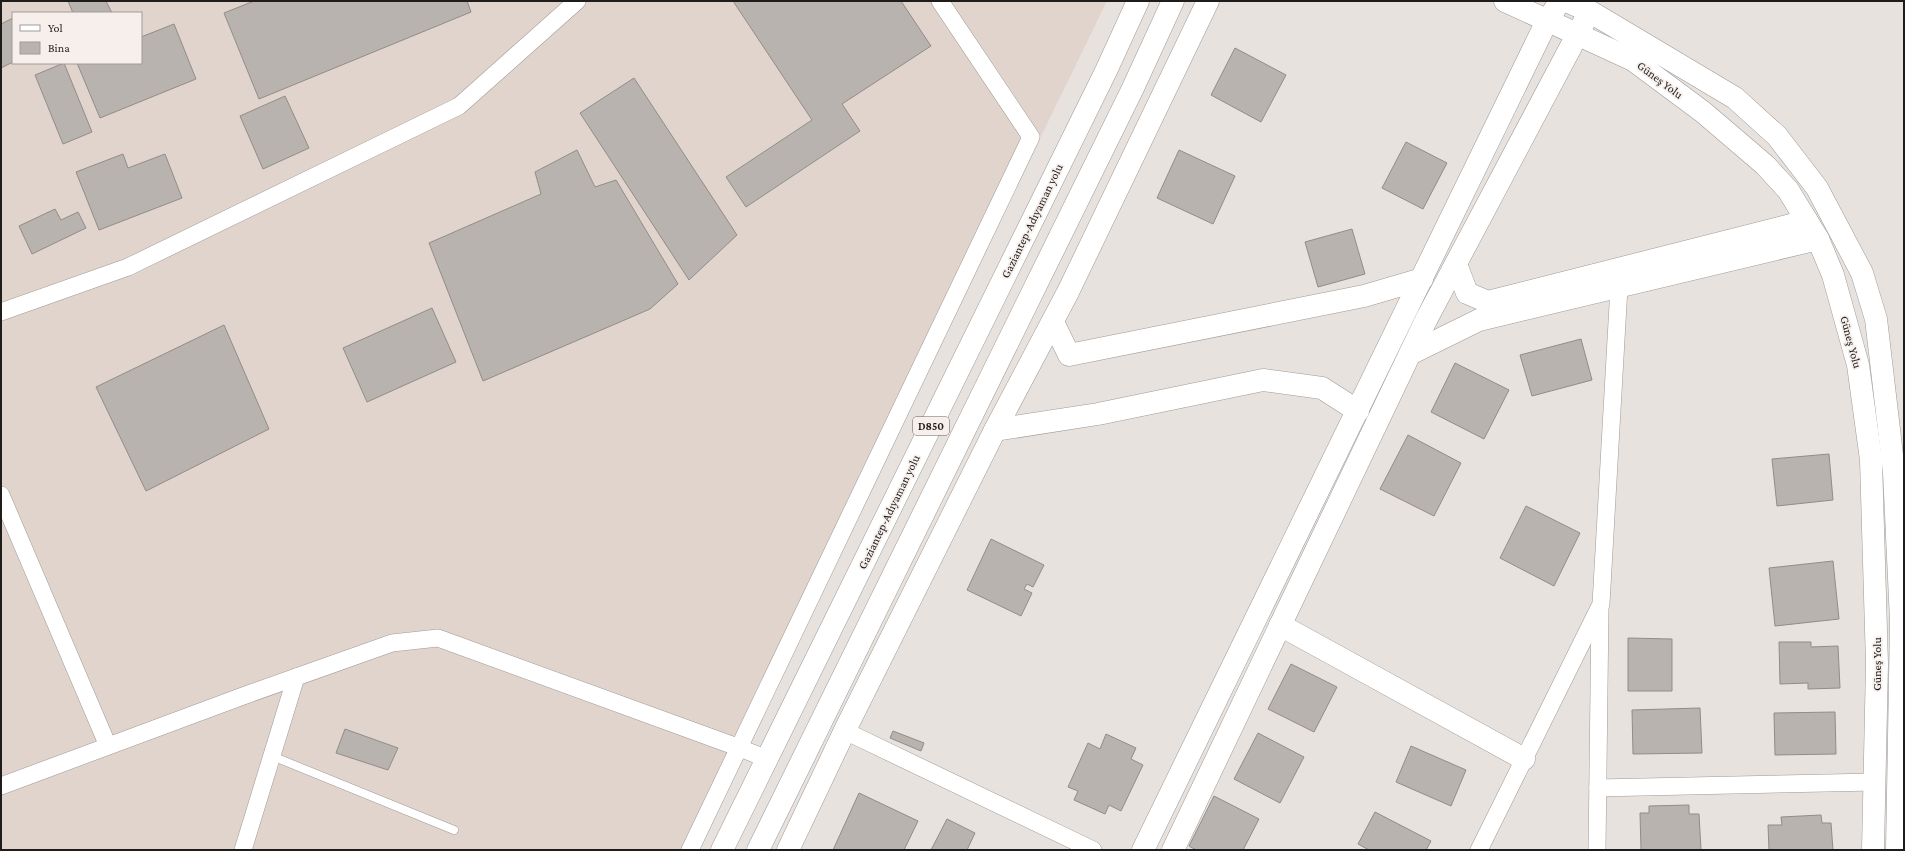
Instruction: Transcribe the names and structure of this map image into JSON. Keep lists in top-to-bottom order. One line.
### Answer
{"streets":{"main road":["Güneş Yolu","Gaziantep-Adıyaman yolu","D850"]},"legend":["Yol","Bina"]}
